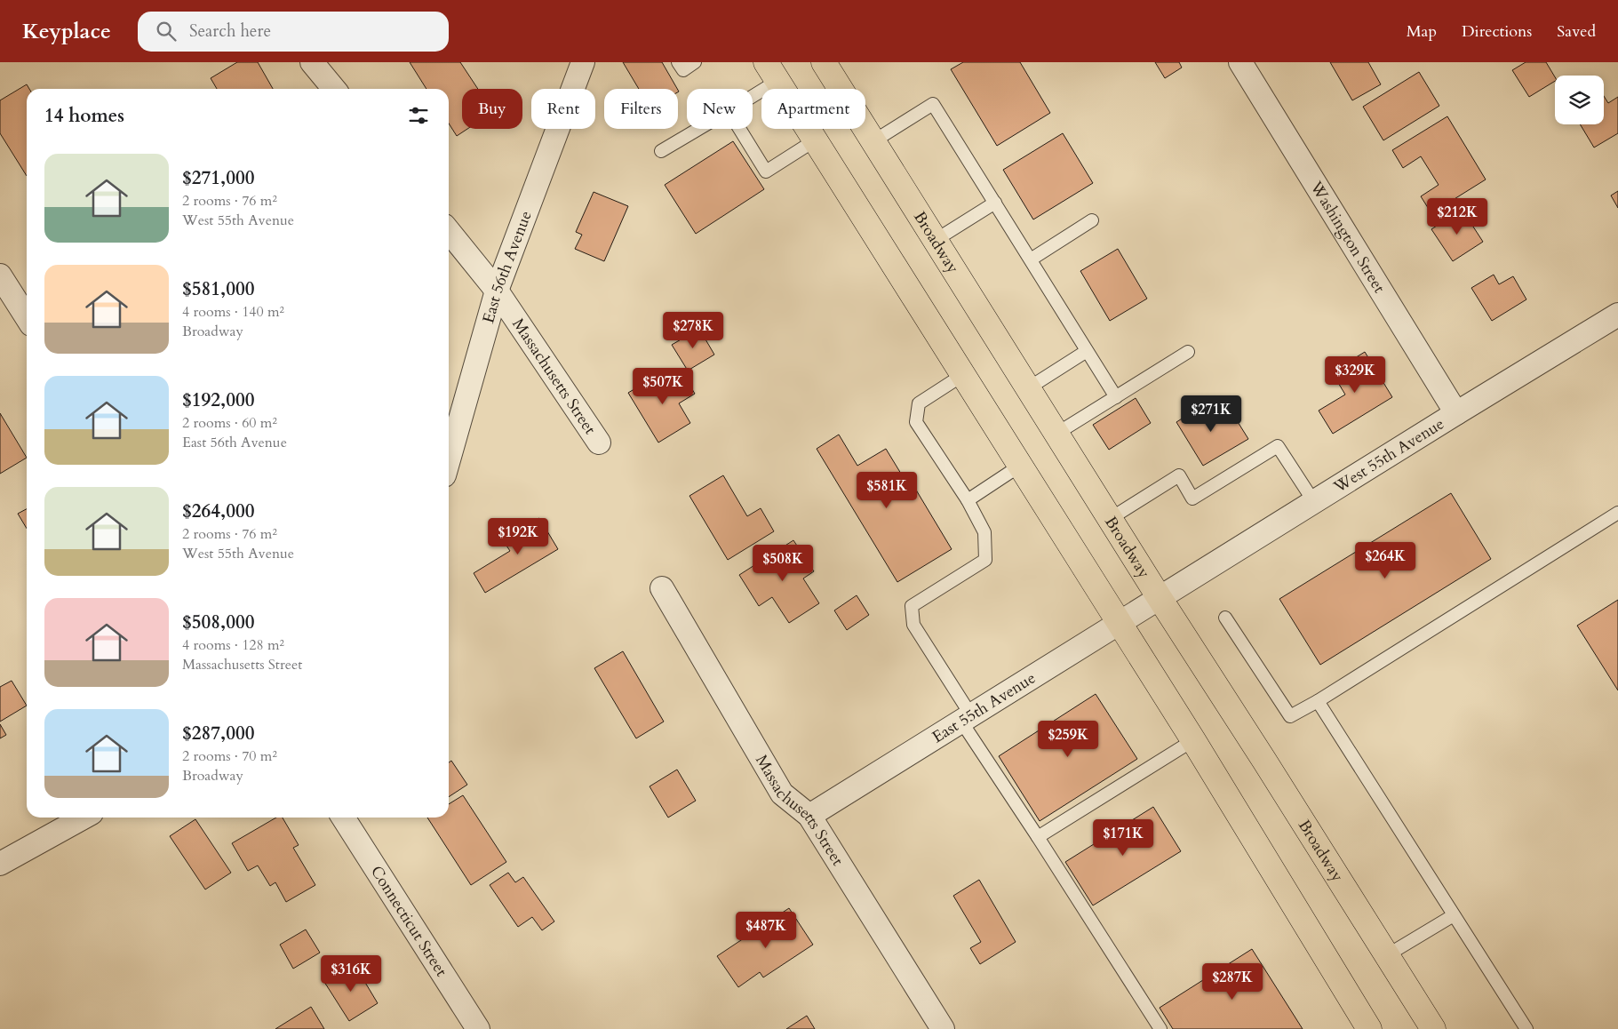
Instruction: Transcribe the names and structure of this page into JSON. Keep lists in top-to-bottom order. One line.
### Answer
{"streets":{"main road":["Broadway"],"street":["Washington Street","East 56th Avenue","Massachusetts Street","West 55th Avenue","East 55th Avenue","Connecticut Street"]},"crossings":[["Washington Street","West 55th Avenue"],["Broadway","West 55th Avenue"],["Broadway","East 55th Avenue"],["East 56th Avenue","Massachusetts Street"],["Massachusetts Street","East 55th Avenue"],["West 55th Avenue","East 55th Avenue"]],"page":{"header":"Keyplace","search":"Search here","nav":["Map","Directions","Saved"],"chip":["Buy","Rent","Filters","New","Apartment"],"heading":"14 homes","list":[{"name":"$271,000","note":"2 rooms · 76 m² · West 55th Avenue"},{"name":"$581,000","note":"4 rooms · 140 m² · Broadway"},{"name":"$192,000","note":"2 rooms · 60 m² · East 56th Avenue"},{"name":"$264,000","note":"2 rooms · 76 m² · West 55th Avenue"},{"name":"$508,000","note":"4 rooms · 128 m² · Massachusetts Street"},{"name":"$287,000","note":"2 rooms · 70 m² · Broadway"}],"price":["$212K","$278K","$329K","$507K","$271K","$581K","$192K","$264K","$508K","$259K","$171K","$487K","$316K","$287K"]}}
